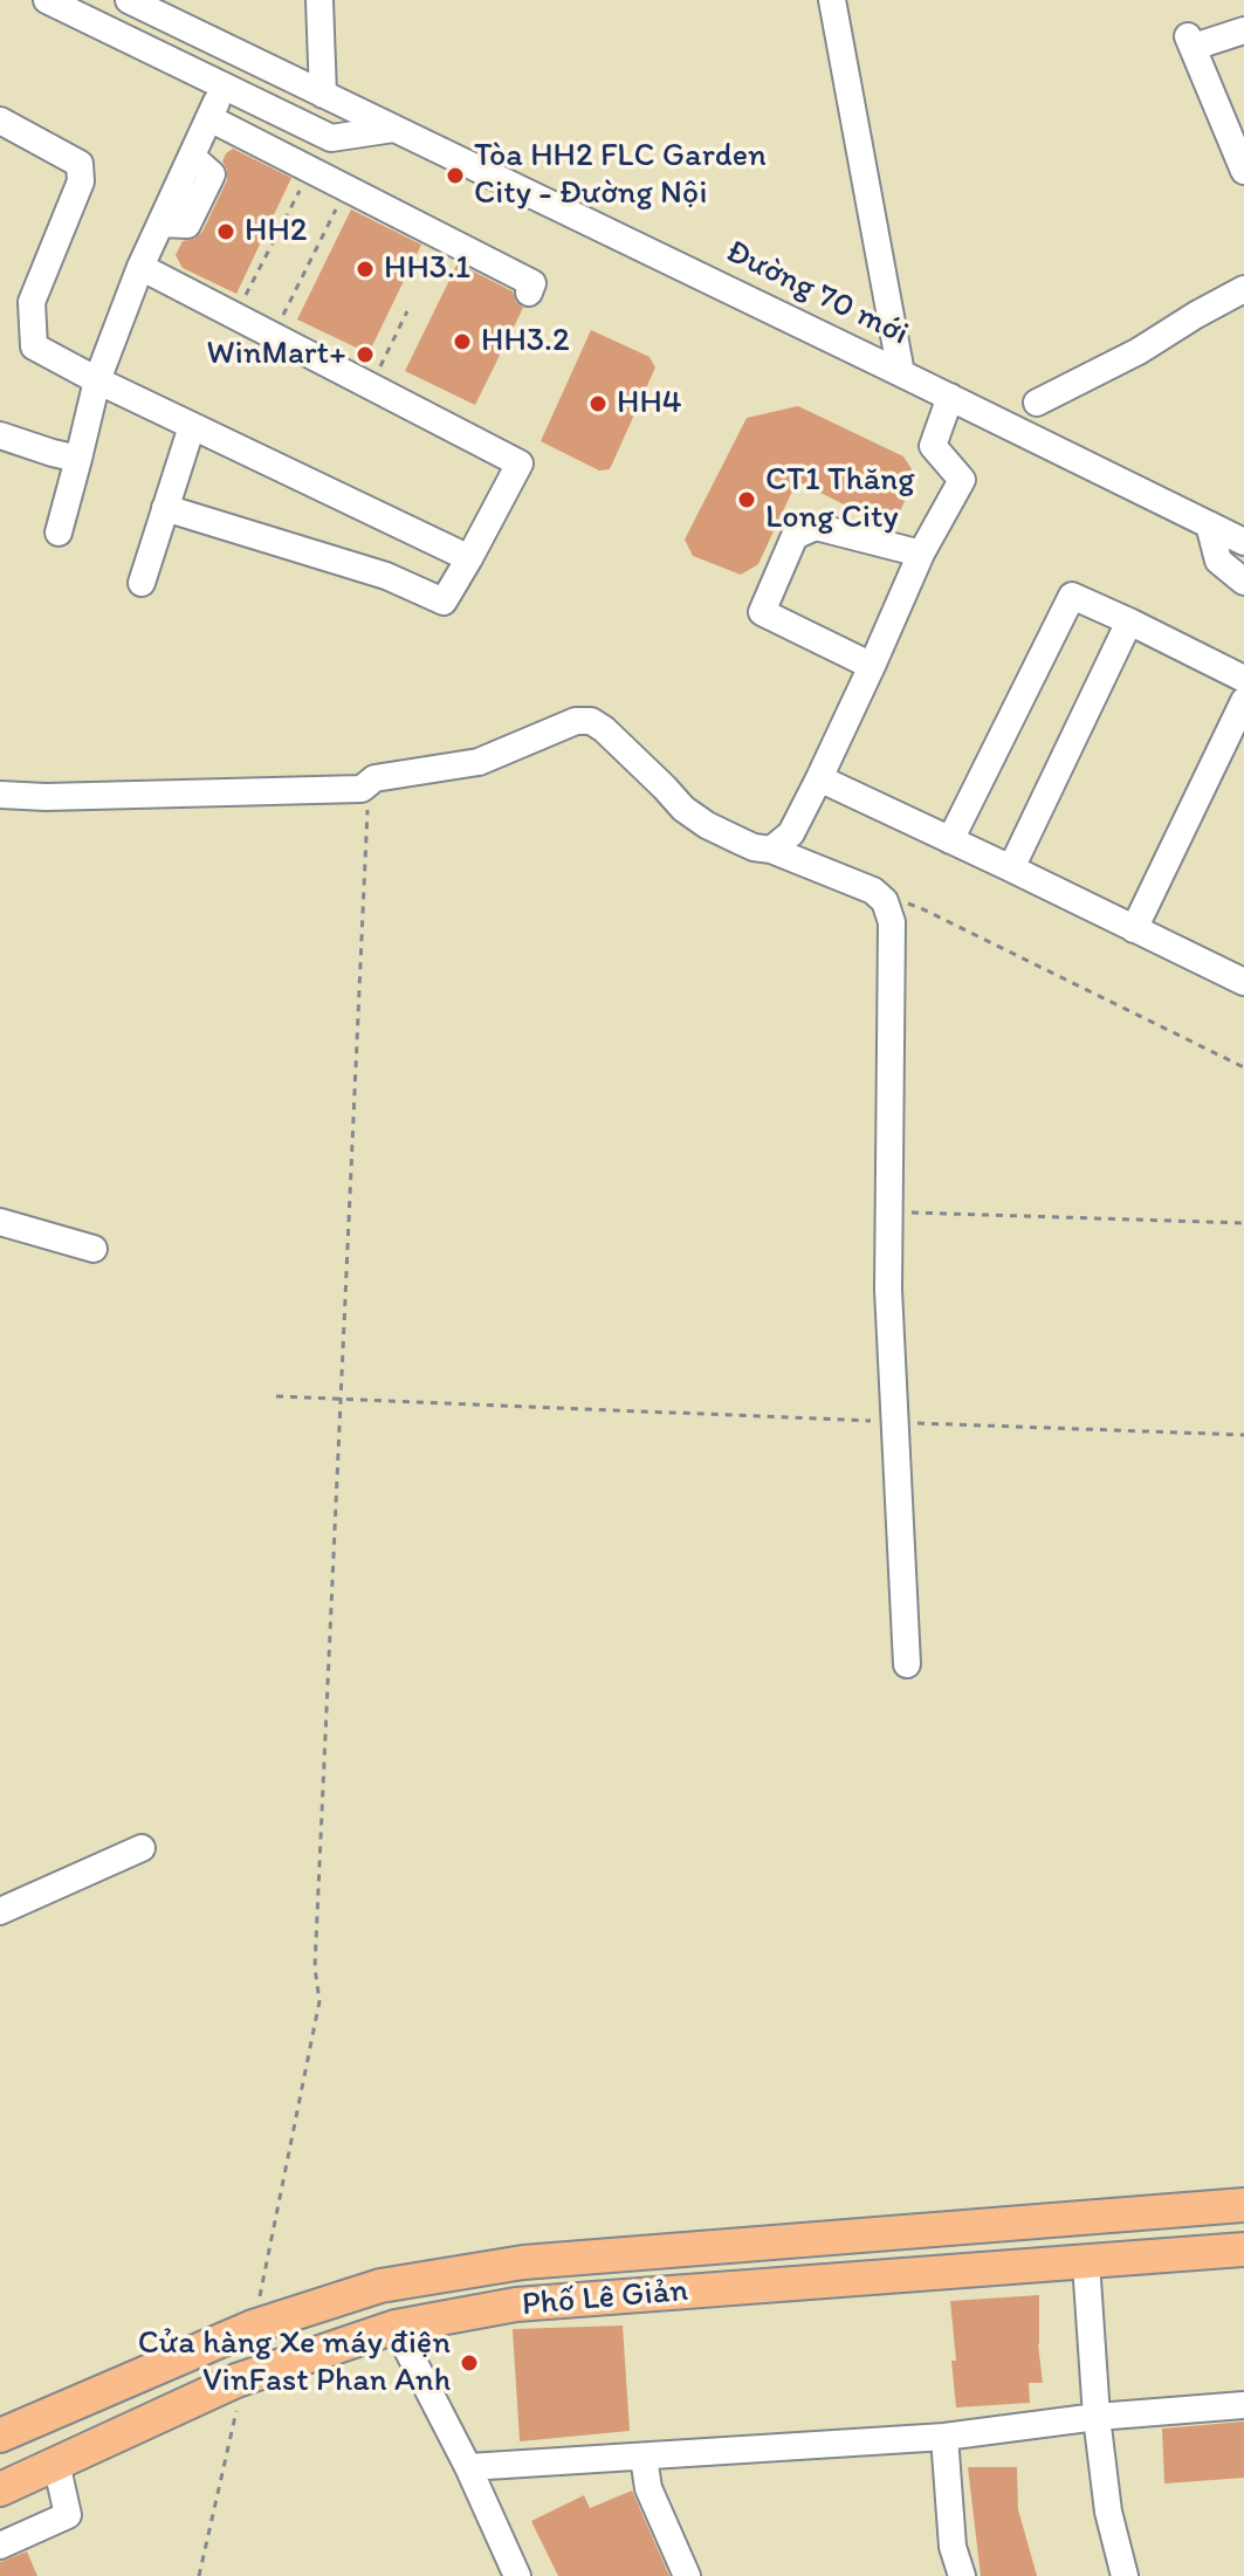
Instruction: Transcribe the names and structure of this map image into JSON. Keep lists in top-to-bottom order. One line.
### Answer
{"streets":{"main road":["Phố Lê Giản"],"street":["Đường 70 mới"]},"places":["Tòa HH2 FLC Garden City - Đường Nội","HH2","HH3.1","HH3.2","WinMart+","HH4","CT1 Thăng Long City","Cửa hàng Xe máy điện VinFast Phan Anh"]}
